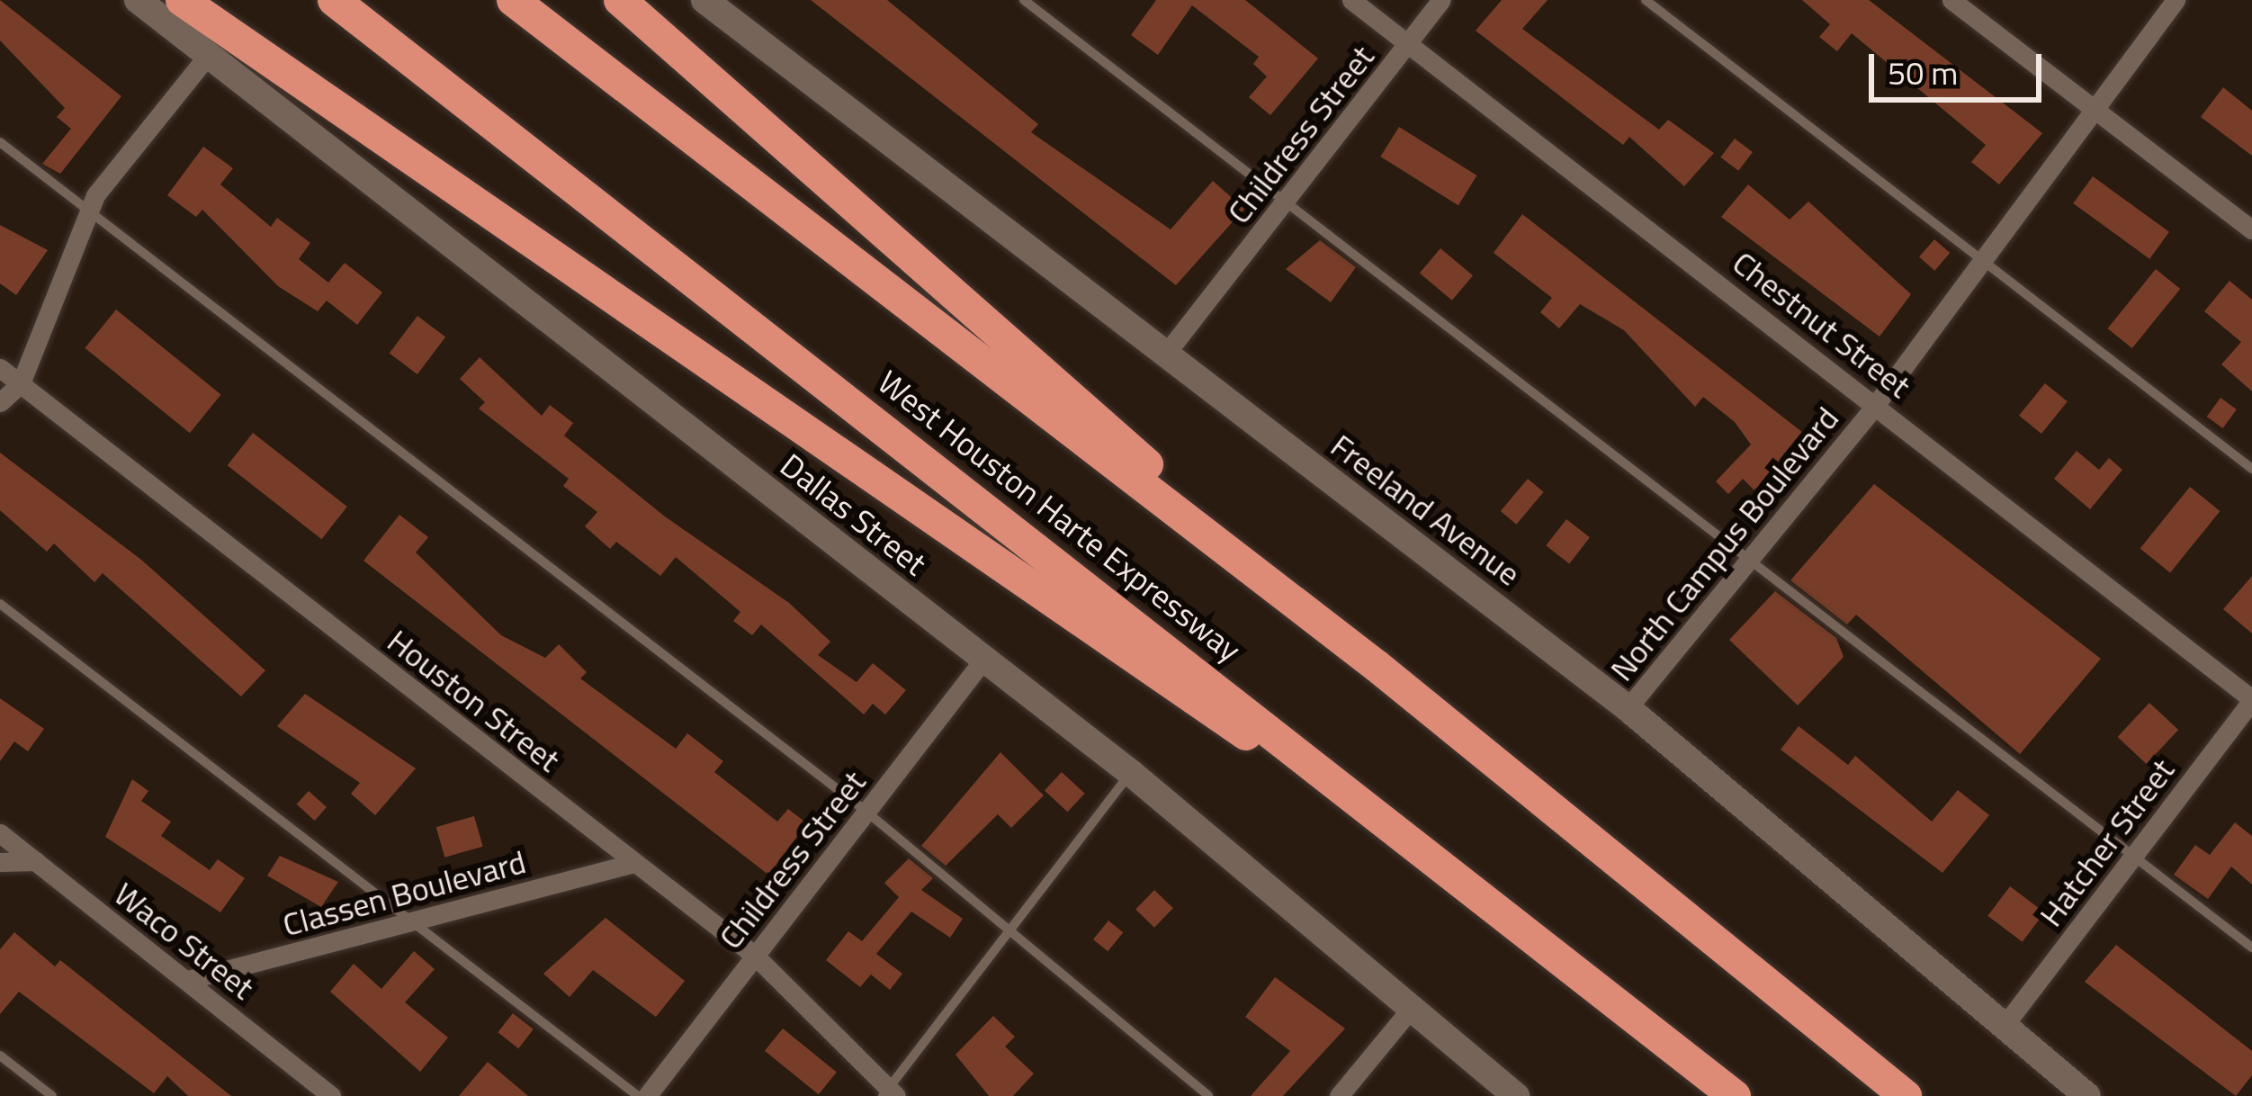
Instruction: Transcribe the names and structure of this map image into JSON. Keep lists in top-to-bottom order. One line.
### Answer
{"streets":{"highway":["West Houston Harte Expressway"],"main road":["Freeland Avenue","Dallas Street"],"street":["Childress Street","Chestnut Street","North Campus Boulevard","Houston Street","Hatcher Street","Classen Boulevard","Waco Street"]},"crossings":[["Childress Street","Chestnut Street"],["Childress Street","Freeland Avenue"],["Childress Street","Dallas Street"],["Childress Street","Houston Street"],["Chestnut Street","North Campus Boulevard"],["Chestnut Street","Hatcher Street"],["Freeland Avenue","North Campus Boulevard"],["Freeland Avenue","Hatcher Street"],["Houston Street","Classen Boulevard"],["Classen Boulevard","Waco Street"]],"scale_bar":"50 m"}
